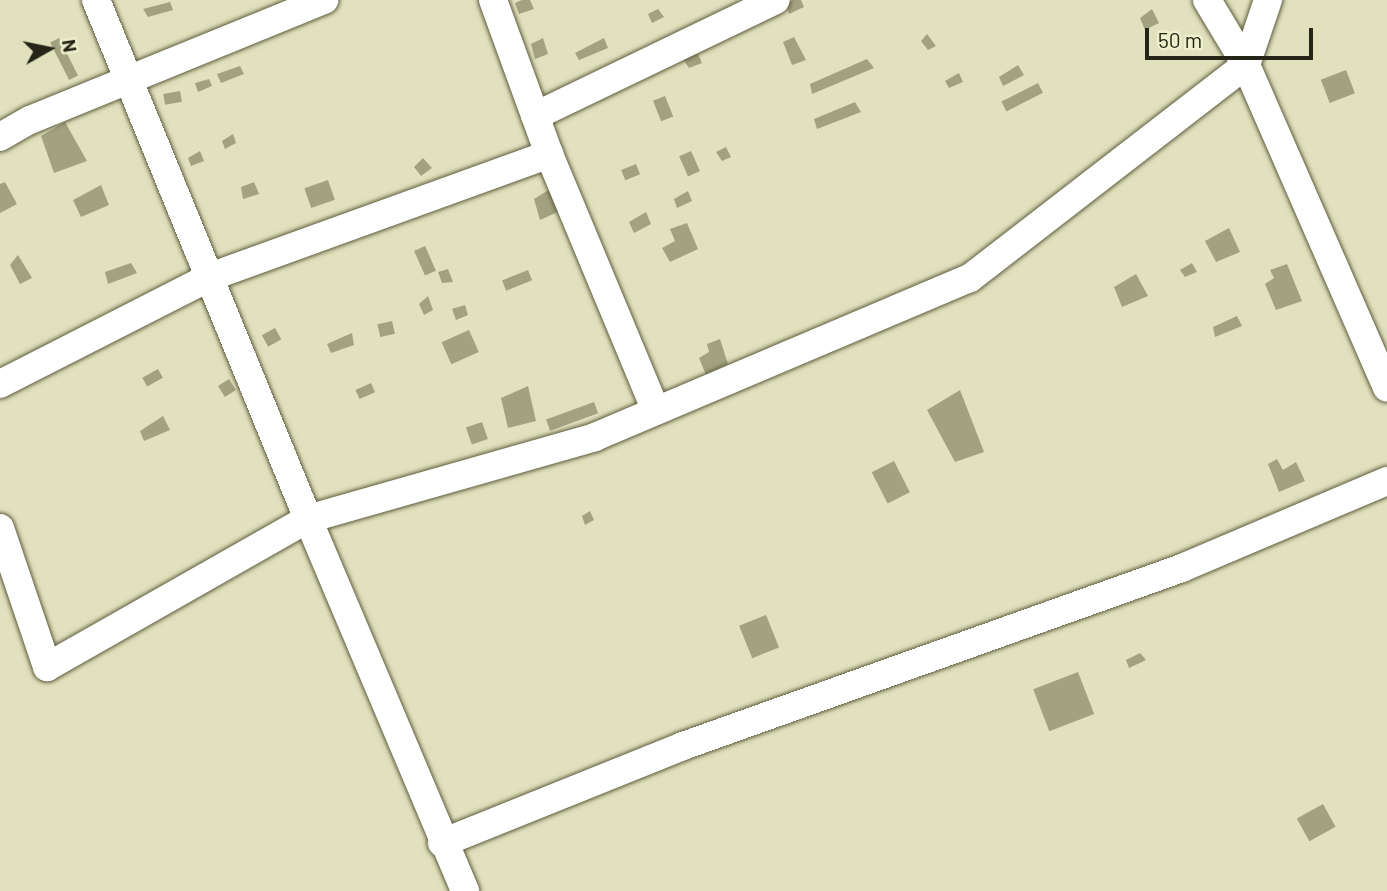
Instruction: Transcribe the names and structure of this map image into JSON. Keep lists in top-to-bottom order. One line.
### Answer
{"scale_bar":"50 m","north":"right"}
